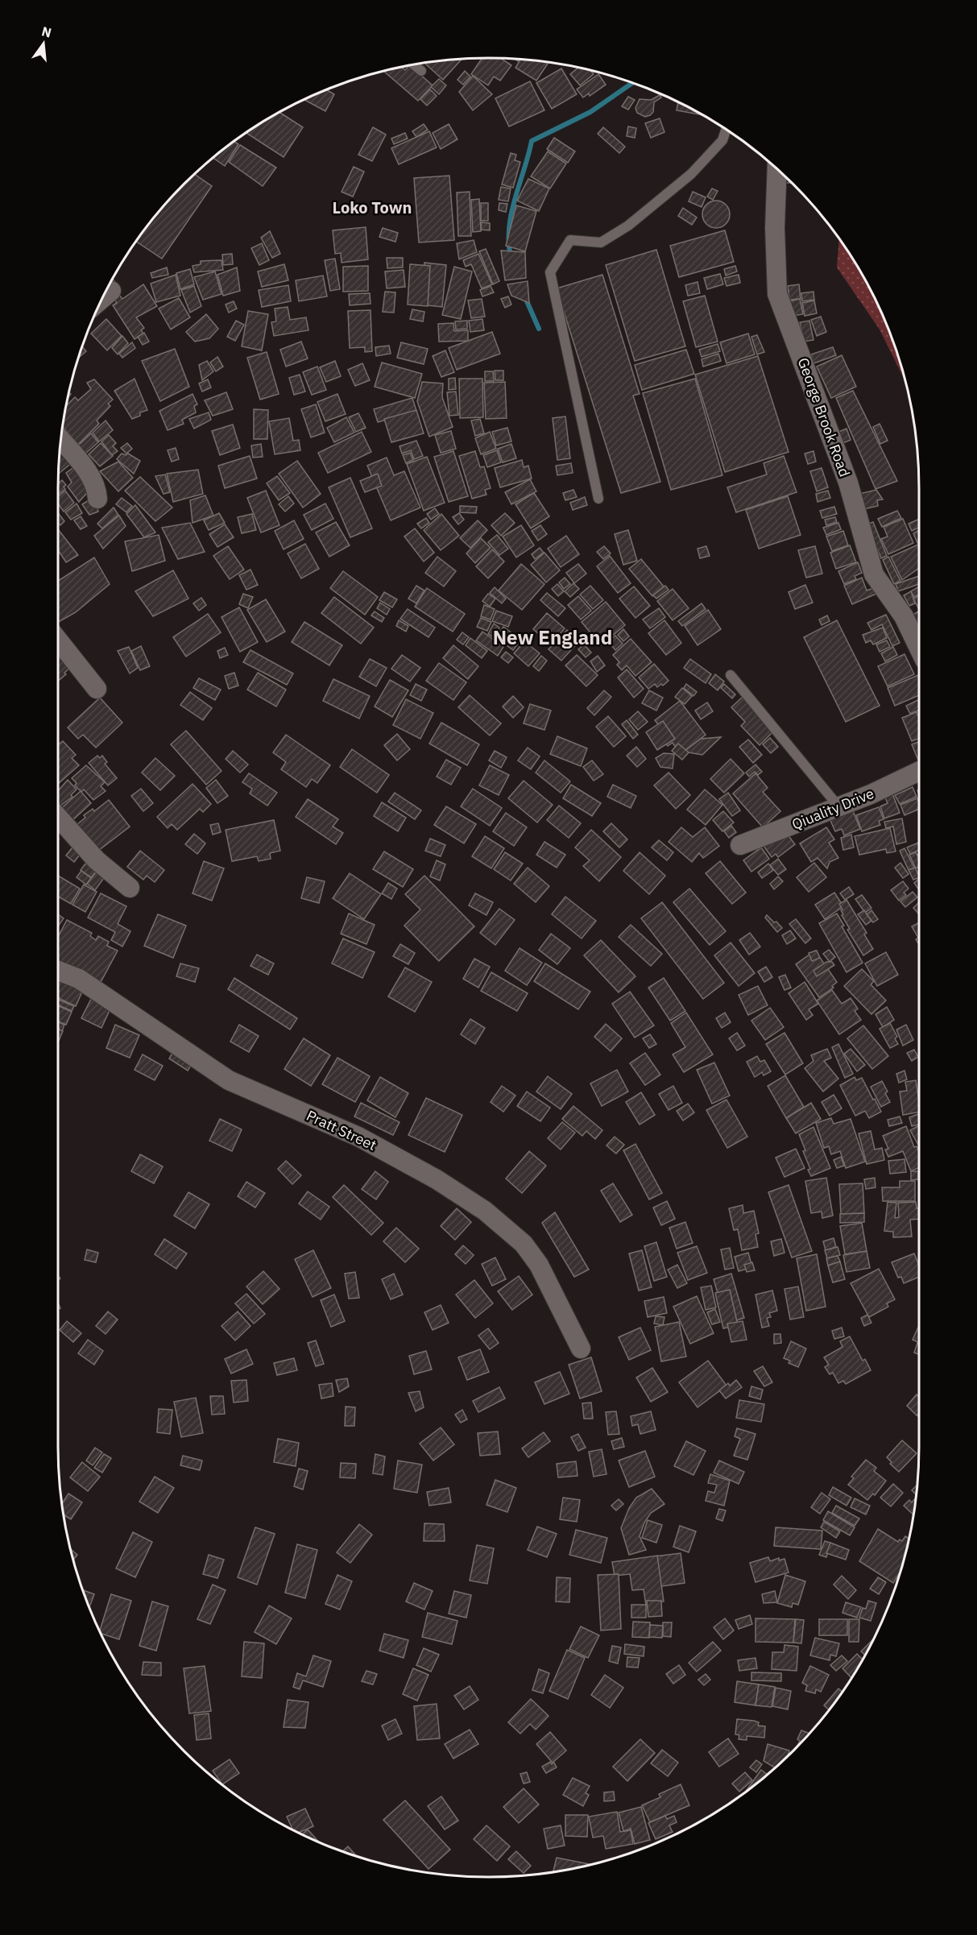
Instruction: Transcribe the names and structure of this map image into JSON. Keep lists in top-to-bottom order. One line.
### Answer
{"streets":{"street":["George Brook Road","Qiuality Drive","Pratt Street"]},"districts":["Loko Town","New England"],"north":"top"}
